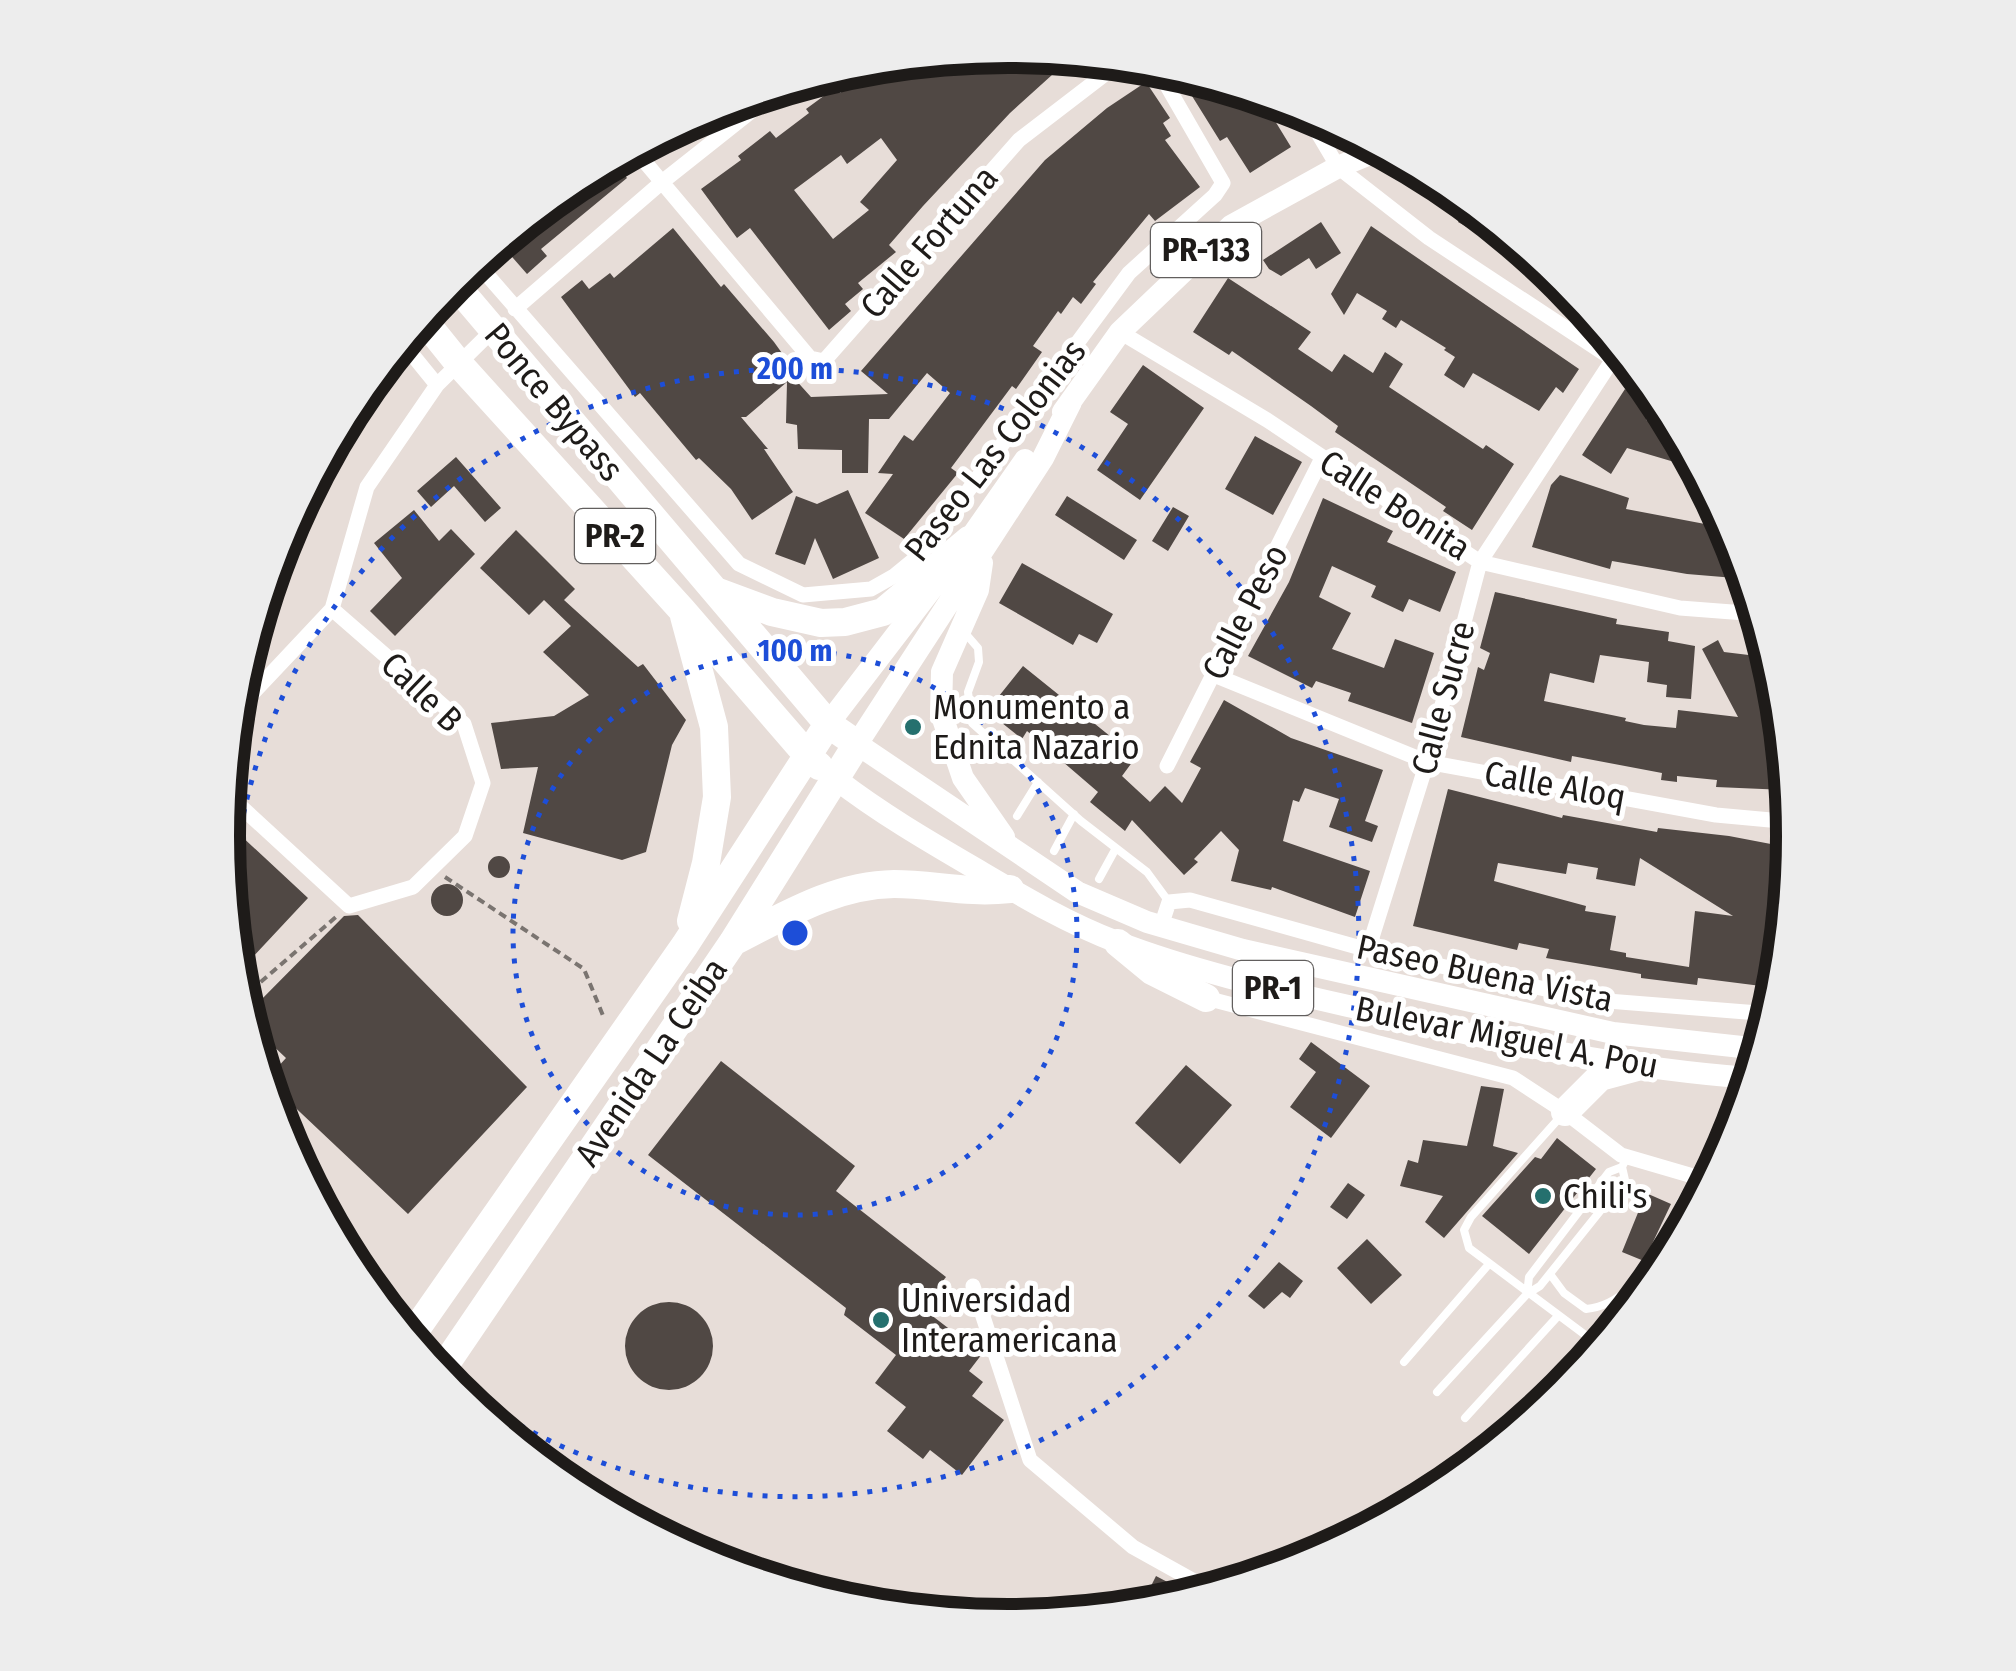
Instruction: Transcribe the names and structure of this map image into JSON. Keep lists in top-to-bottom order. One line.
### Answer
{"streets":{"highway":["Ponce Bypass","PR-2","PR-1","Avenida La Ceiba"],"main road":["PR-133","Bulevar Miguel A. Pou"],"street":["Calle Fortuna","Paseo Las Colonias","Calle Bonita","Calle Peso","Calle B","Calle Sucre","Calle Aloq","Paseo Buena Vista"]},"crossings":[["PR-133","Ponce Bypass"],["PR-133","Calle Bonita"],["PR-133","Bulevar Miguel A. Pou"],["PR-133","Avenida La Ceiba"],["Ponce Bypass","Bulevar Miguel A. Pou"],["Ponce Bypass","Avenida La Ceiba"],["Calle Bonita","Calle Peso"],["Calle Bonita","Calle Sucre"],["Calle Peso","Calle Aloq"],["Calle Sucre","Calle Aloq"],["Calle Sucre","Paseo Buena Vista"],["Bulevar Miguel A. Pou","Avenida La Ceiba"]],"places":["Monumento a Ednita Nazario","Chili's","Universidad Interamericana"],"rings":["200 m","100 m"]}
